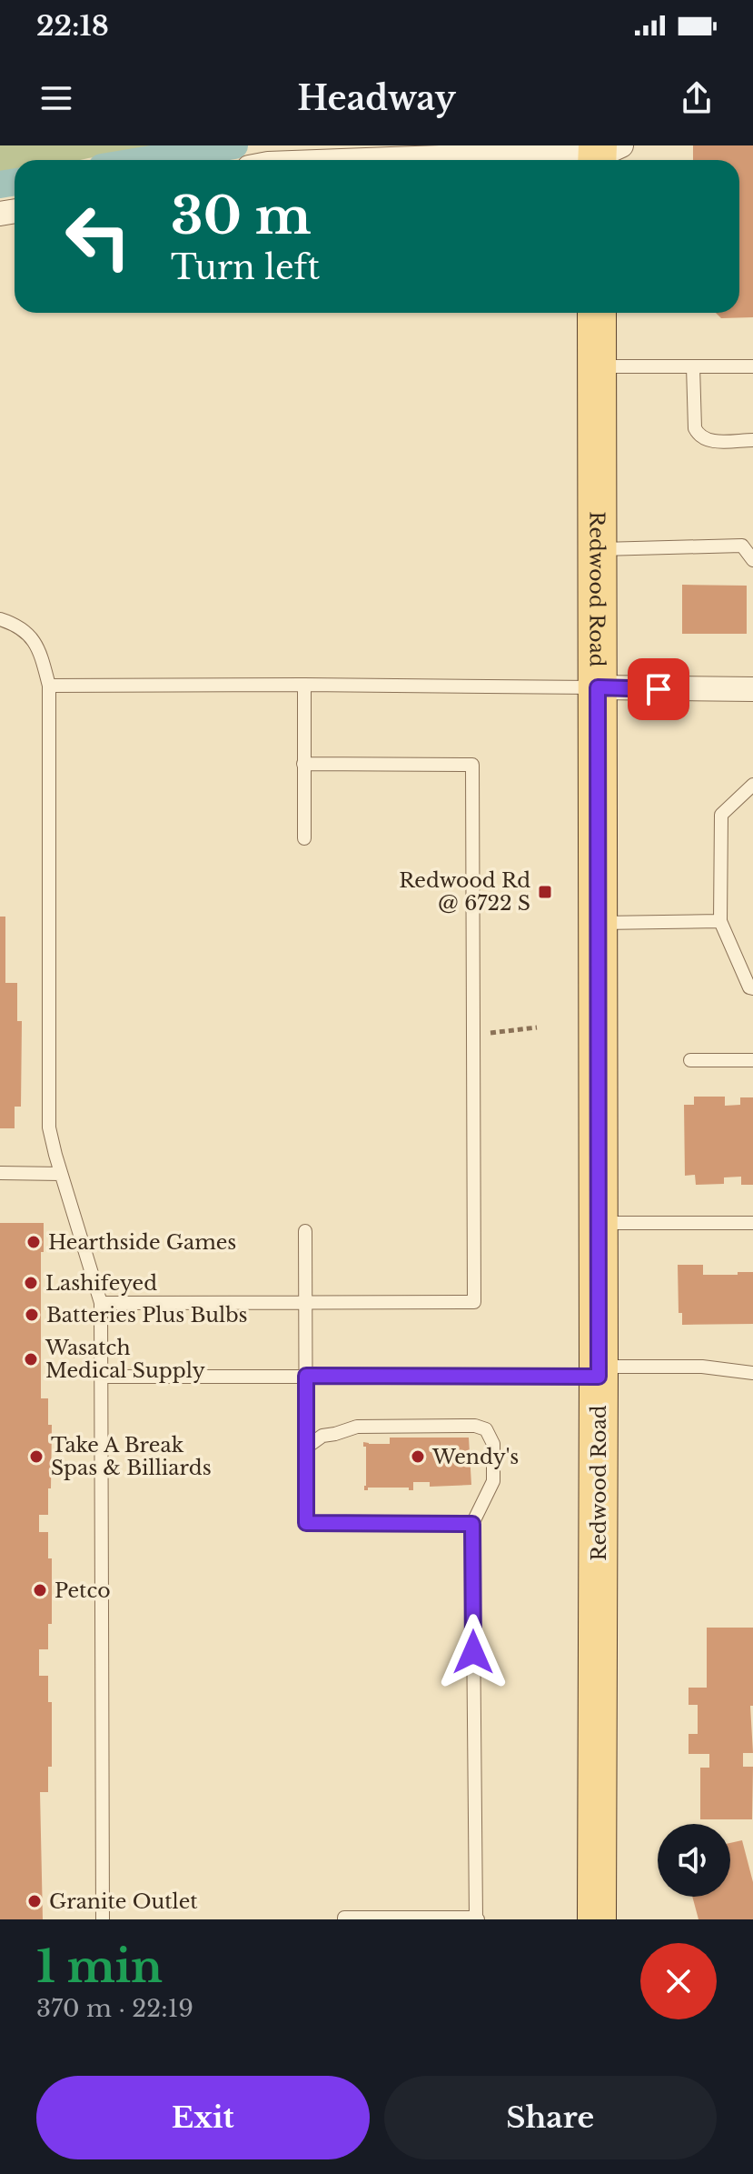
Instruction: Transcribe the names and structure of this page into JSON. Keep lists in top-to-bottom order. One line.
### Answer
{"streets":{"main road":["Redwood Road"]},"places":{"transit":["Redwood Rd @ 6722 S"],"other":["Hearthside Games","Lashifeyed","Batteries Plus Bulbs","Wasatch Medical Supply","Take A Break Spas & Billiards","Wendy's","Petco","Granite Outlet"]},"page":{"status":"22:18","header":"Headway","turn":["30 m","Turn left"],"heading":["1 min","370 m · 22:19"],"buttons":["Exit","Share"]}}
